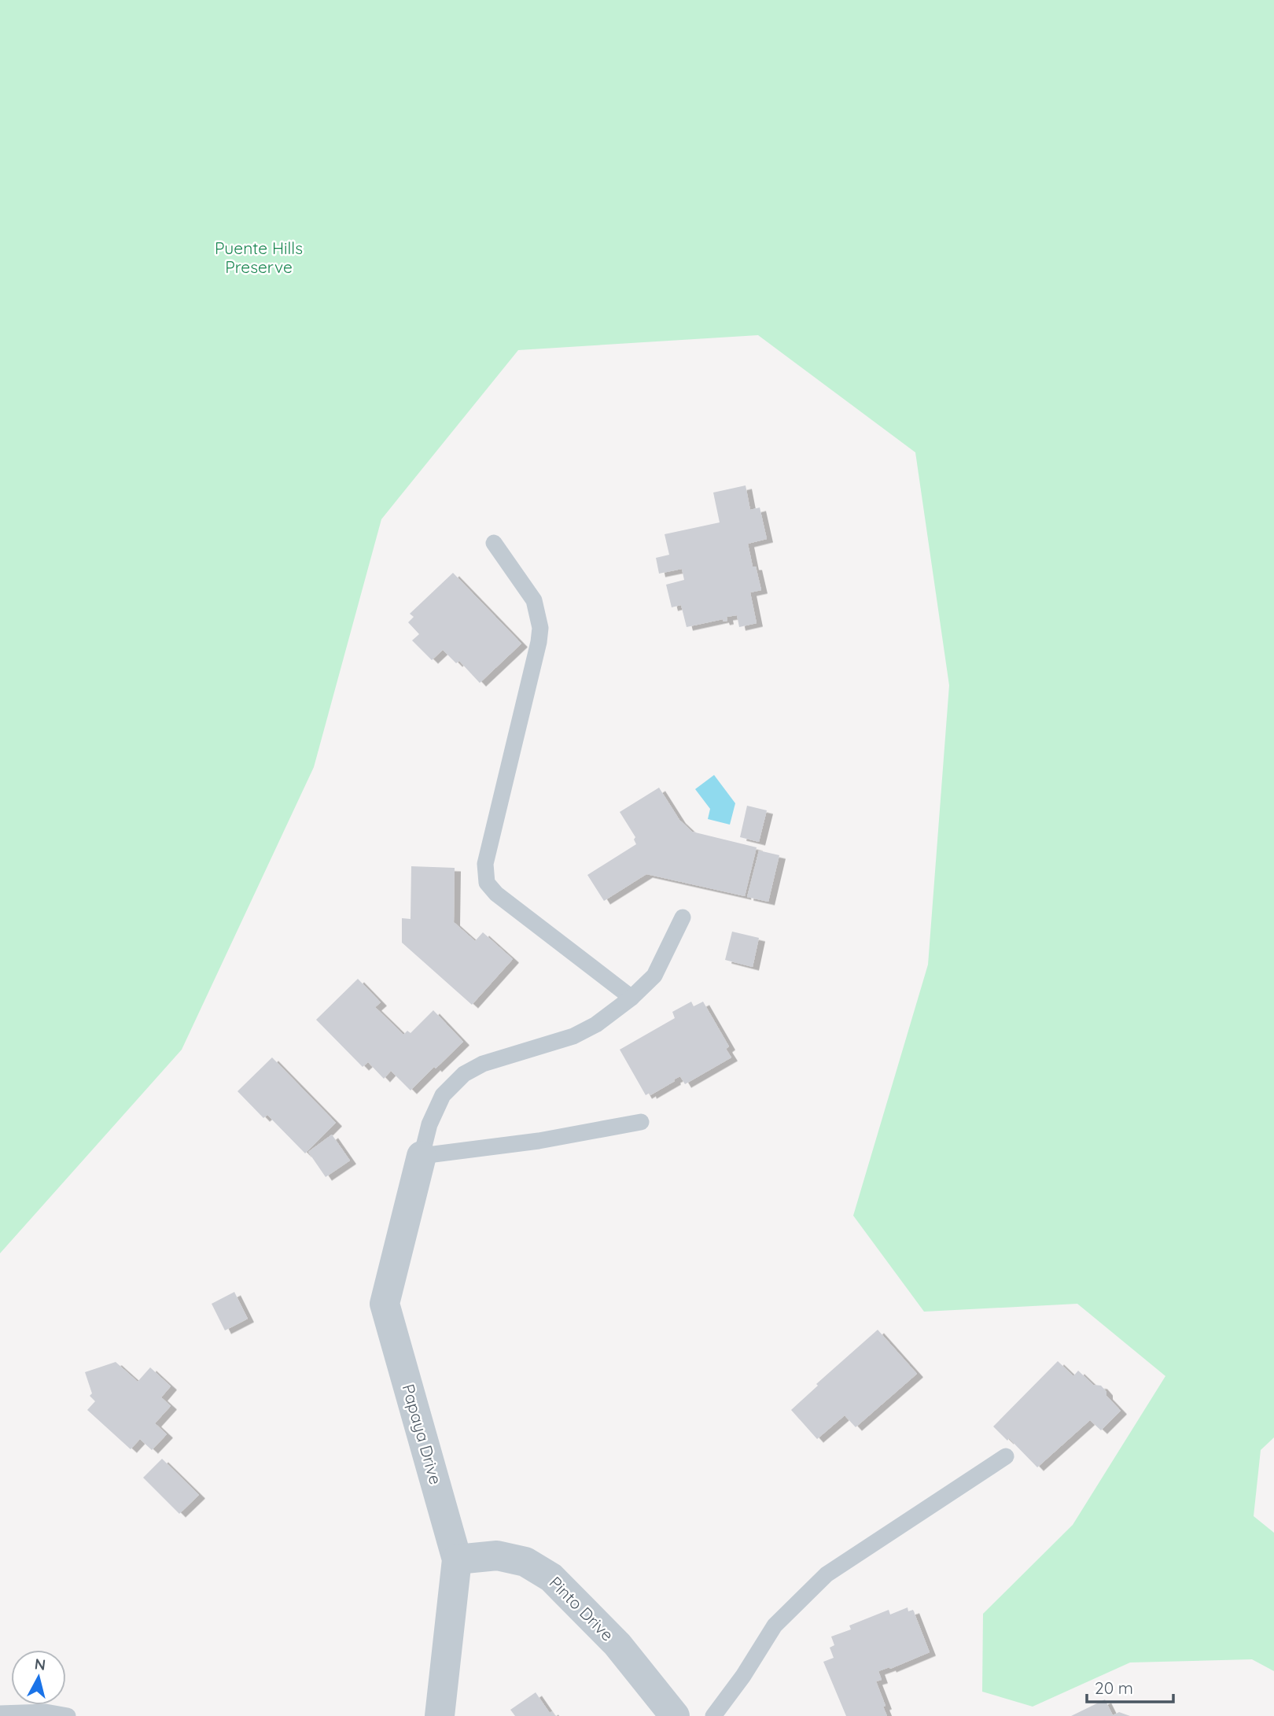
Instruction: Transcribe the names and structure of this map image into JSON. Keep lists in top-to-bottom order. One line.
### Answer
{"streets":{"street":["Papaya Drive","Pinto Drive"]},"crossings":[["Papaya Drive","Pinto Drive"]],"parks":["Puente Hills Preserve"],"scale_bar":"20 m","north":"top"}
